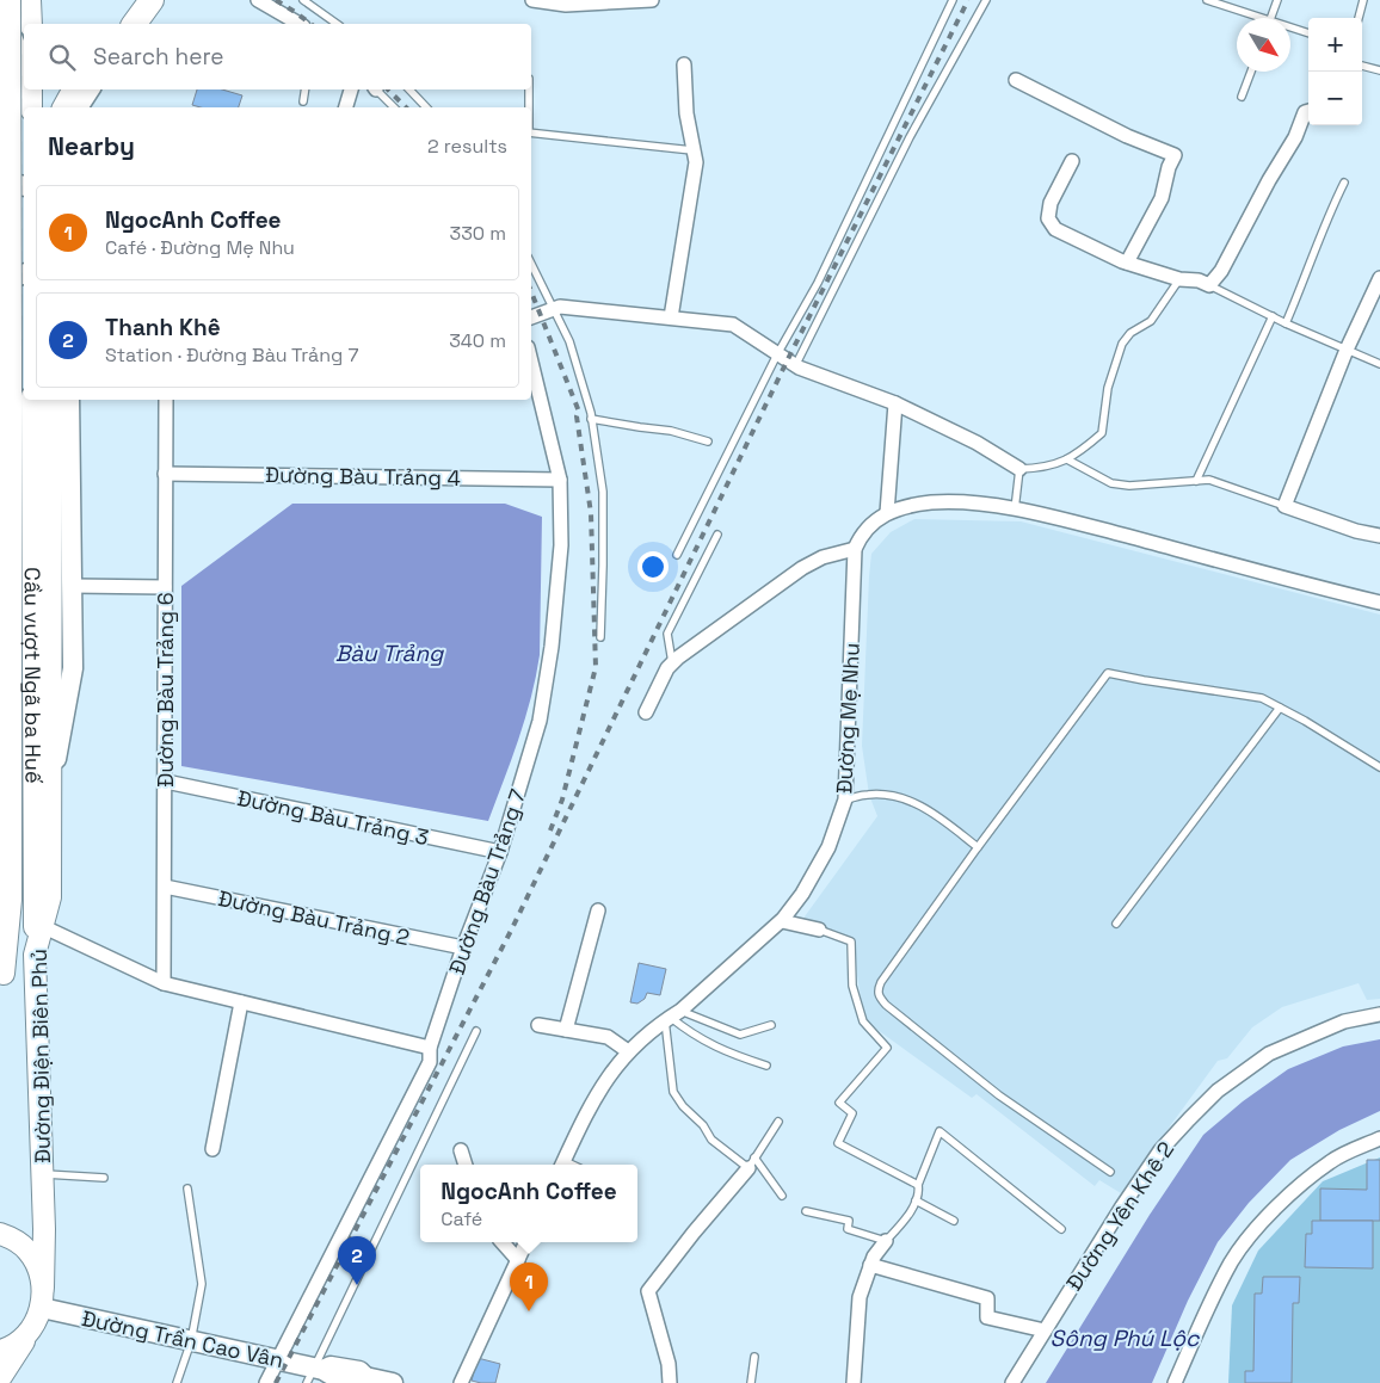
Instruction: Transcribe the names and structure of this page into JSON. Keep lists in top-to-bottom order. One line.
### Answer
{"streets":{"main road":["Cầu vượt Ngã ba Huế","Đường Điện Biên Phủ"],"street":["Đường Bàu Trảng 4","Đường Bàu Trảng 6","Đường Mẹ Nhu","Đường Bàu Trảng 3","Đường Bàu Trảng 7","Đường Bàu Trảng 2","Đường Yên Khê 2","Đường Trần Cao Vân"]},"crossings":[["Đường Bàu Trảng 4","Đường Bàu Trảng 6"],["Đường Bàu Trảng 4","Đường Bàu Trảng 7"],["Cầu vượt Ngã ba Huế","Đường Điện Biên Phủ"],["Đường Bàu Trảng 6","Đường Bàu Trảng 3"],["Đường Bàu Trảng 6","Đường Bàu Trảng 2"],["Đường Bàu Trảng 3","Đường Bàu Trảng 7"],["Đường Bàu Trảng 7","Đường Bàu Trảng 2"],["Đường Bàu Trảng 7","Đường Trần Cao Vân"],["Đường Điện Biên Phủ","Đường Trần Cao Vân"]],"water":["Bàu Trảng","Sông Phú Lộc"],"north":"bottom right","page":{"map_buttons":["+","−"],"search":"Search here","heading":["Nearby","2 results"],"list":[{"mark":"1","name":"NgocAnh Coffee","note":"Café · Đường Mẹ Nhu","value":"330 m"},{"mark":"2","name":"Thanh Khê","note":"Station · Đường Bàu Trảng 7","value":"340 m"}],"popup":["NgocAnh Coffee","Café"],"pins":["2","1"]}}
